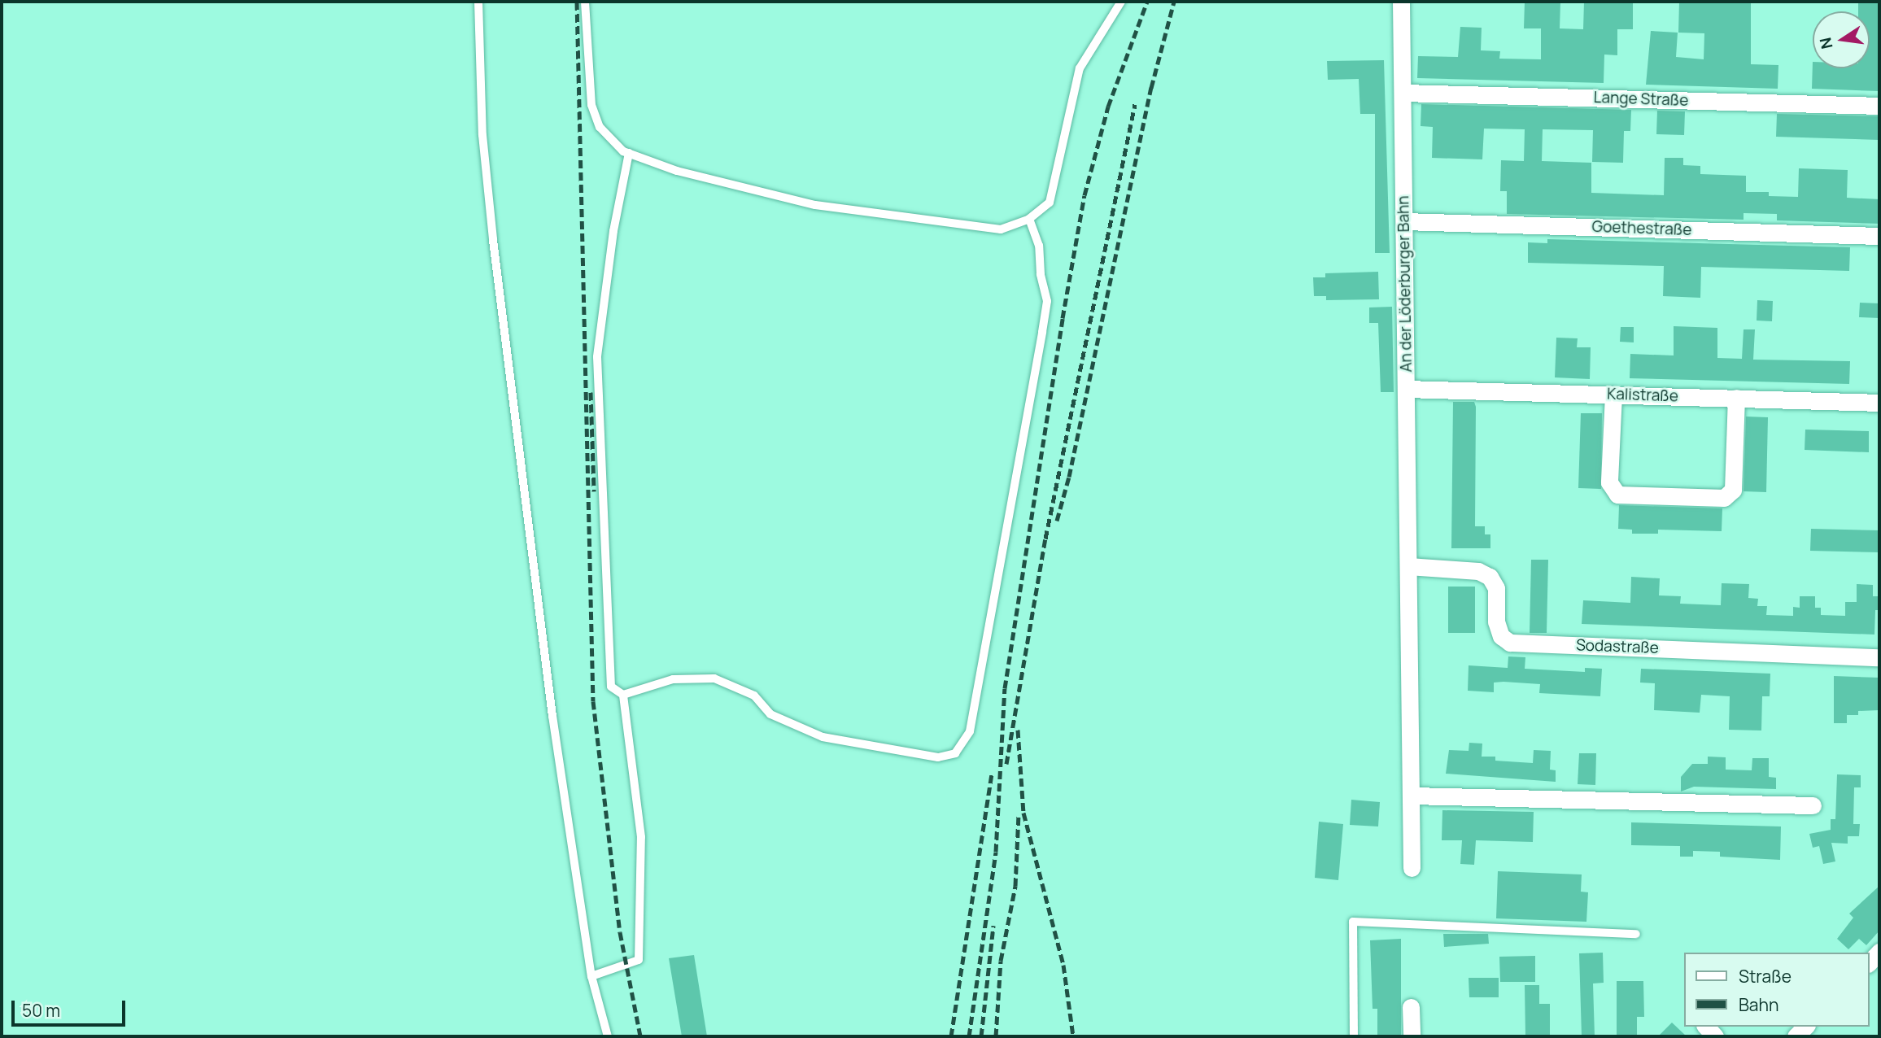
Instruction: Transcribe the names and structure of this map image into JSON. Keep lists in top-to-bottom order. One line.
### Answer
{"streets":{"street":["Lange Straße","Goethestraße","An der Löderburger Bahn","Kalistraße","Sodastraße"]},"crossings":[["Lange Straße","An der Löderburger Bahn"],["Goethestraße","An der Löderburger Bahn"],["An der Löderburger Bahn","Kalistraße"],["An der Löderburger Bahn","Sodastraße"]],"legend":["Straße","Bahn"],"scale_bar":"50 m","north":"left"}
